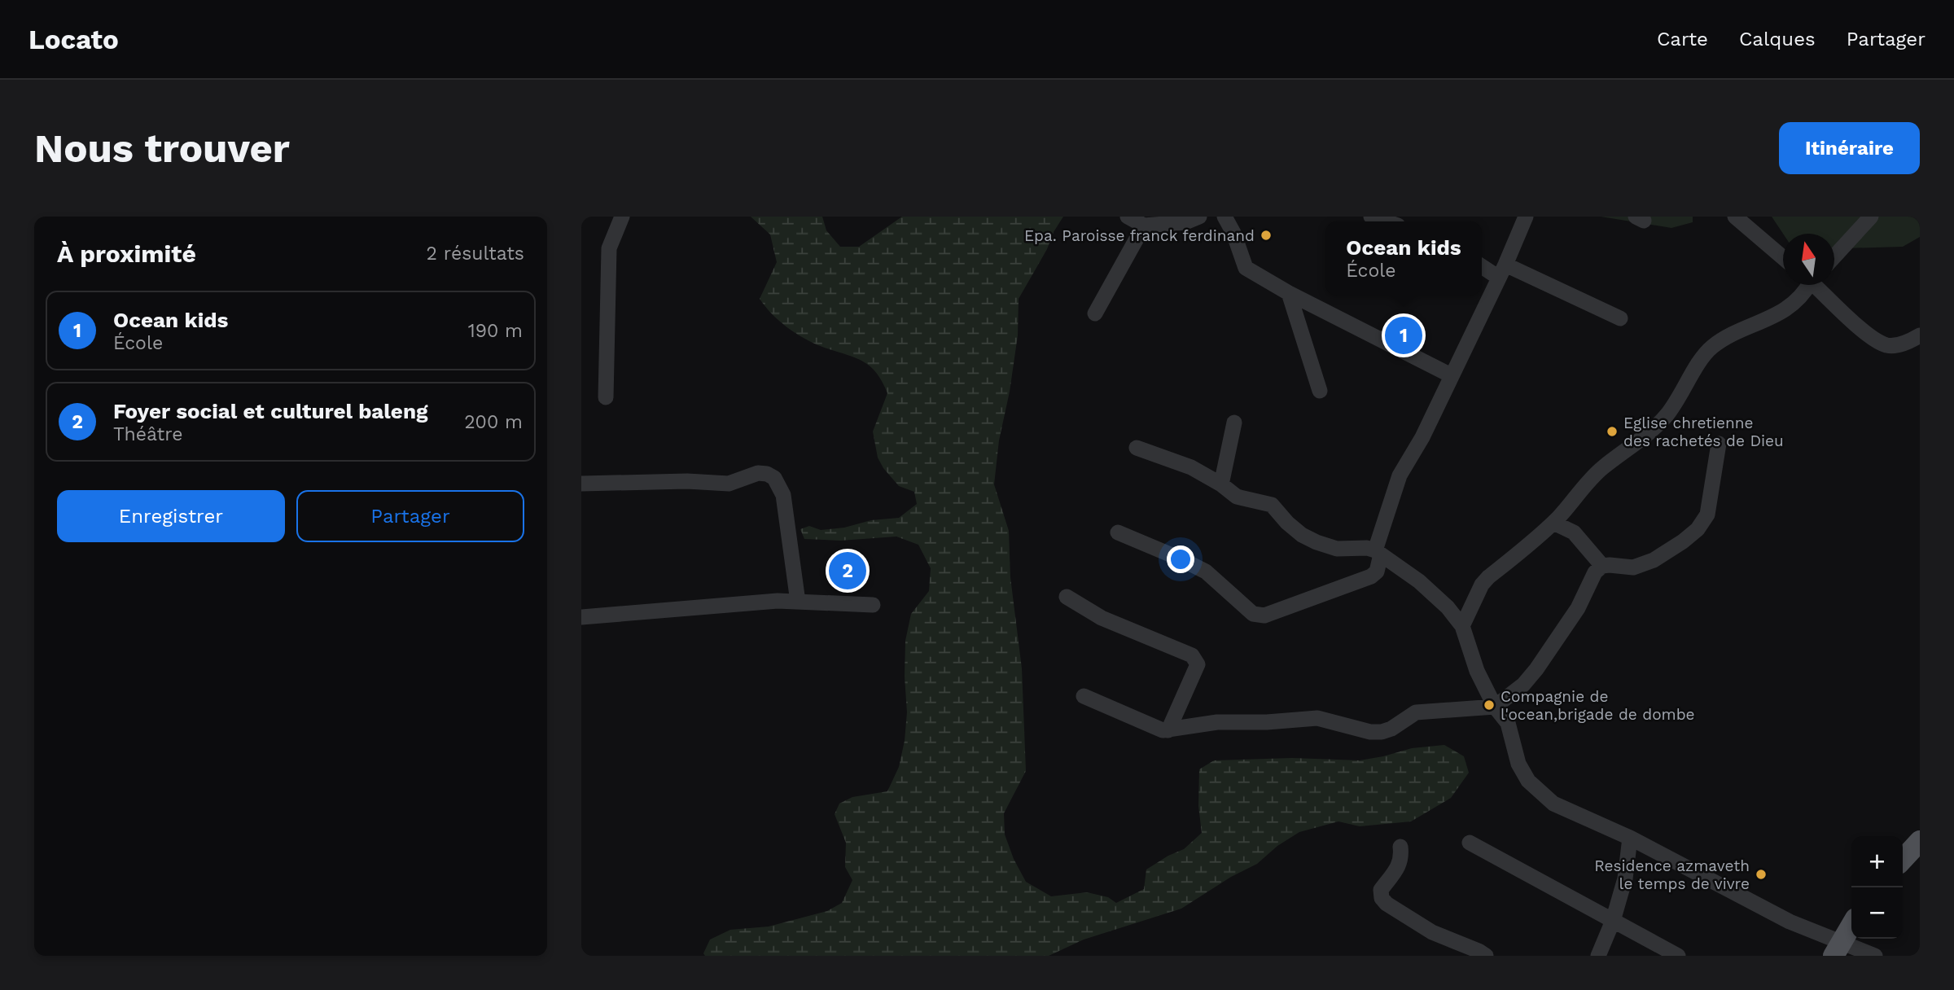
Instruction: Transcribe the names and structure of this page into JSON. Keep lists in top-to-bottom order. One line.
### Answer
{"places":["Epa. Paroisse franck ferdinand","Eglise chretienne des rachetés de Dieu","Compagnie de l'ocean,brigade de dombe","Residence azmaveth le temps de vivre"],"north":"top","page":{"header":"Locato","nav":["Carte","Calques","Partager"],"buttons":["Itinéraire",["Enregistrer","Partager"]],"title":"Nous trouver","heading":["À proximité","2 résultats"],"popup":["Ocean kids","École"],"list":[{"mark":"1","name":"Ocean kids","note":"École","value":"190 m"},{"mark":"2","name":"Foyer social et culturel baleng","note":"Théâtre","value":"200 m"}],"pins":["1","2"],"map_buttons":["+","−"]}}
